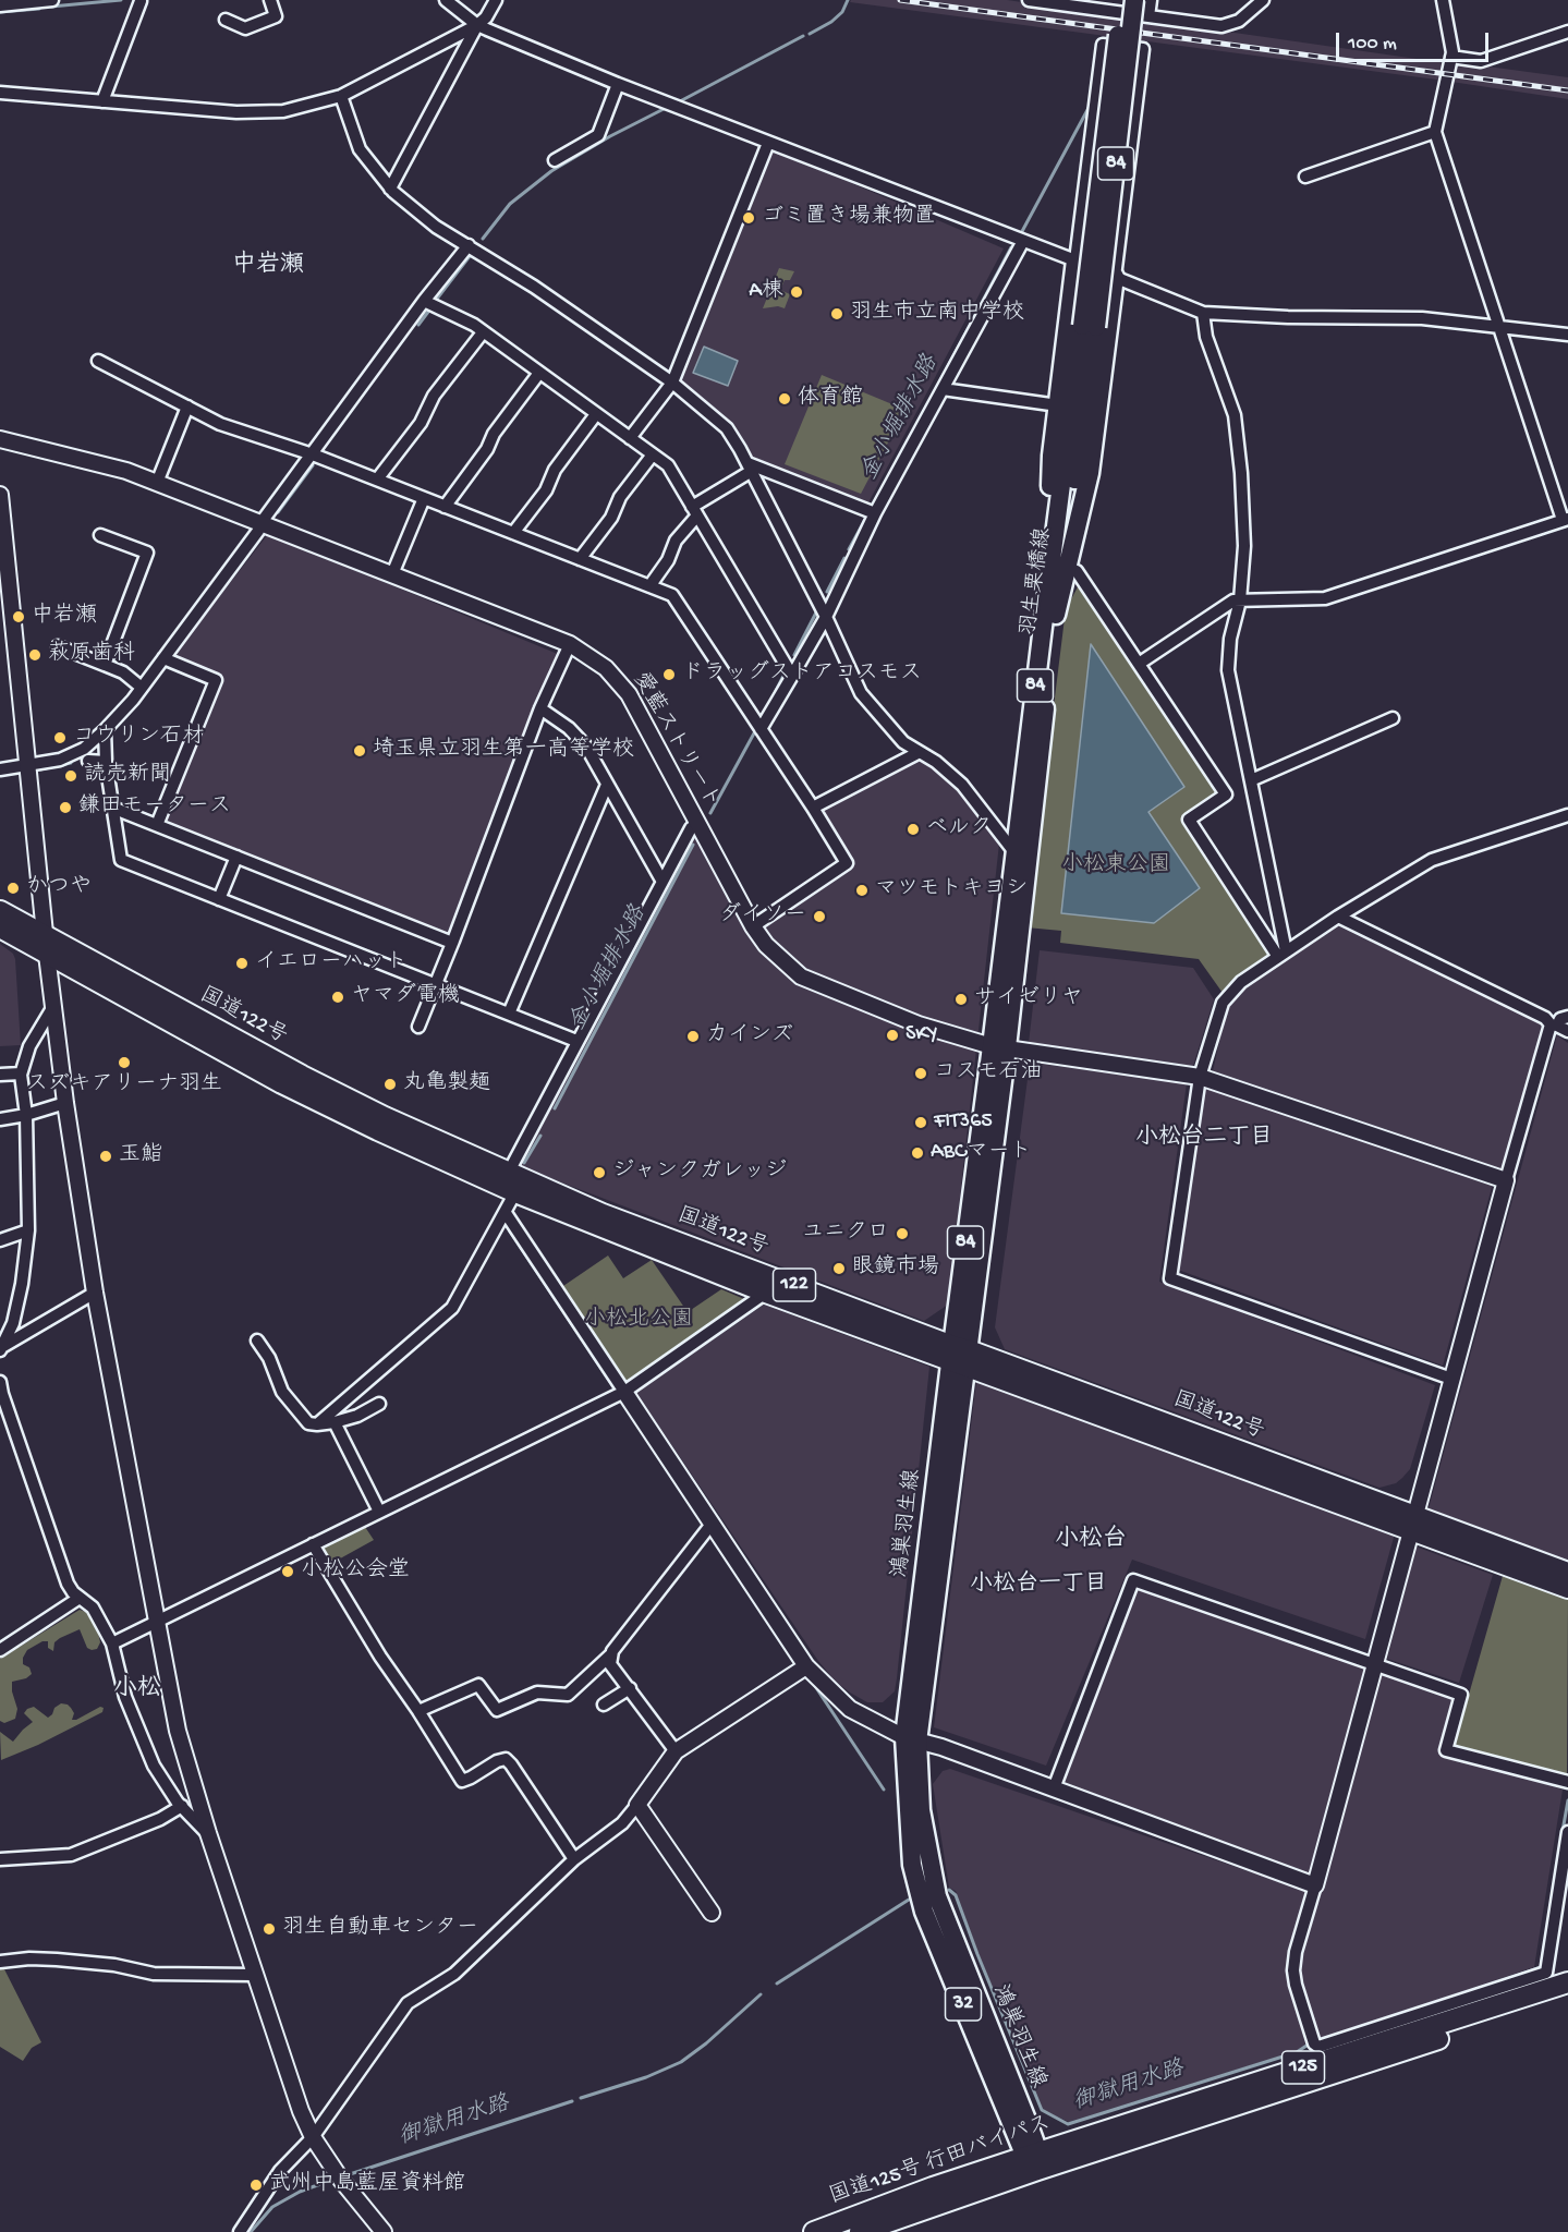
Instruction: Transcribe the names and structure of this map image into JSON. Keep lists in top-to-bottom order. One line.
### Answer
{"streets":{"highway":["国道122号","122","125","国道125号 行田バイパス"],"main road":["84","羽生栗橋線","鴻巣羽生線","32"],"street":["愛藍ストリート"]},"crossings":[["羽生栗橋線","愛藍ストリート"],["羽生栗橋線","国道122号"],["羽生栗橋線","鴻巣羽生線"],["国道122号","鴻巣羽生線"],["鴻巣羽生線","国道125号 行田バイパス"]],"districts":["中岩瀬","小松台二丁目","小松台","小松台一丁目","小松"],"water":["金小堀排水路","御獄用水路"],"parks":["小松東公園","小松北公園"],"places":["ゴミ置き場兼物置","A棟","羽生市立南中学校","体育館","中岩瀬","萩原歯科","ドラッグストアコスモス","コウリン石材","埼玉県立羽生第一高等学校","読売新聞","鎌田モータース","ベルク","かつや","マツモトキヨシ","ダイソー","イエローハット","ヤマダ電機","サイゼリヤ","SKY","カインズ","スズキアリーナ羽生","コスモ石油","丸亀製麺","FIT365","ABCマート","玉鮨","ジャンクガレッジ","ユニクロ","眼鏡市場","小松公会堂","羽生自動車センター","武州中島藍屋資料館"],"scale_bar":"100 m"}
